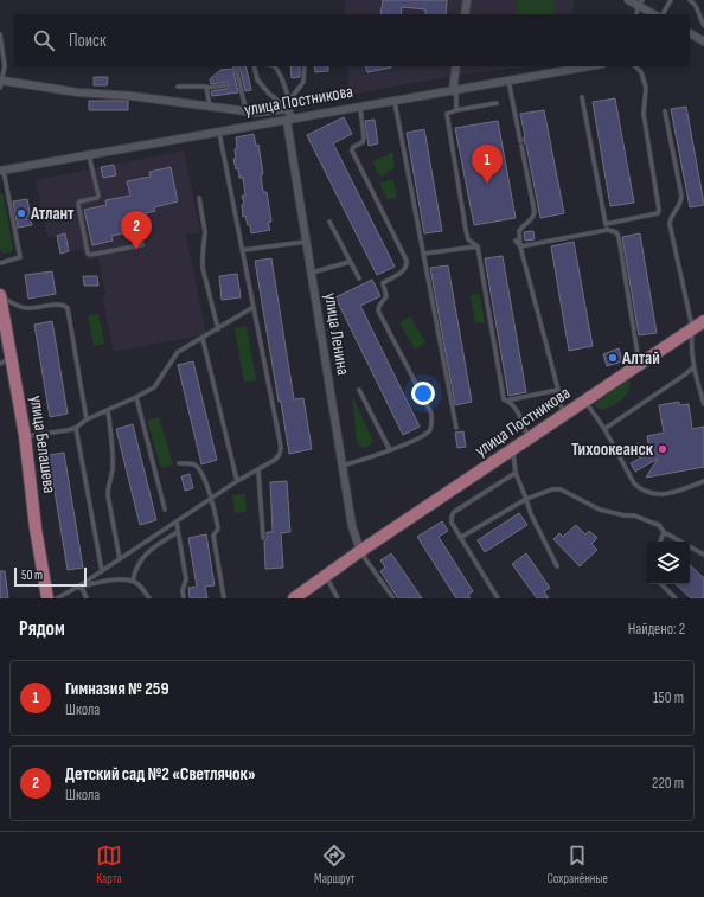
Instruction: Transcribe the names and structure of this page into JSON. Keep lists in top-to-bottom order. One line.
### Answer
{"streets":{"main road":["улица Постникова","улица Белашева"],"street":["улица Ленина"]},"crossings":[["улица Постникова","улица Ленина"]],"places":["Атлант","Алтай","Тихоокеанск"],"scale_bar":"50 m","page":{"search":"Поиск","pins":["1","2"],"scale":"50 m","heading":["Рядом","Найдено: 2"],"list":[{"mark":"1","name":"Гимназия № 259","note":"Школа","value":"150 m"},{"mark":"2","name":"Детский сад №2 «Светлячок»","note":"Школа","value":"220 m"}],"nav":["Карта","Маршрут","Сохранённые"]}}
